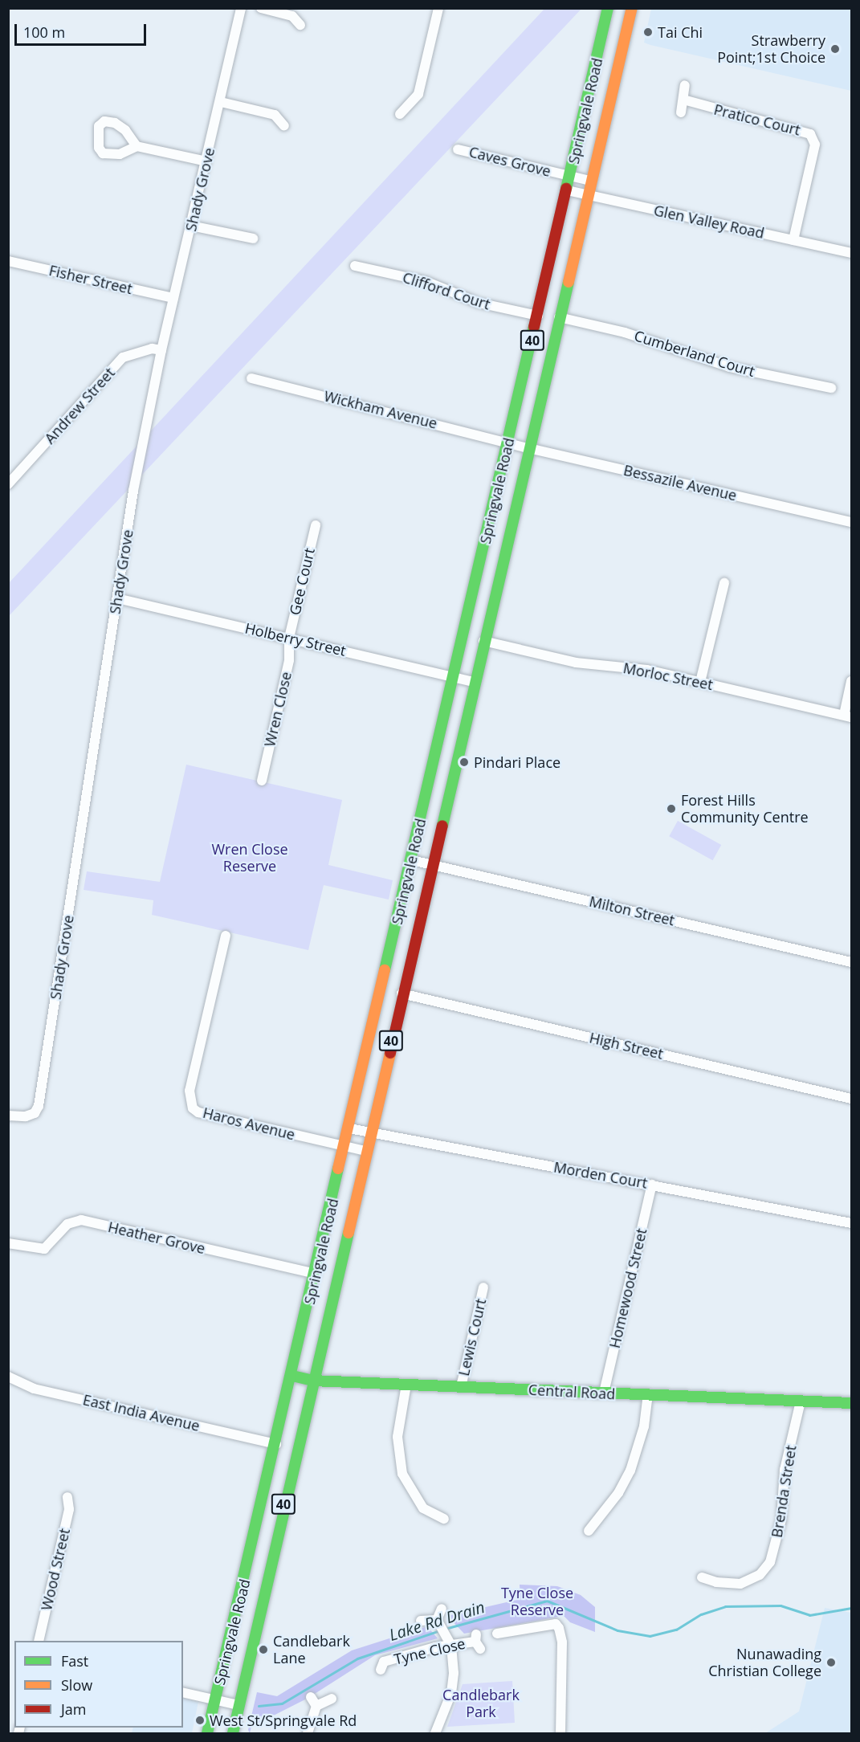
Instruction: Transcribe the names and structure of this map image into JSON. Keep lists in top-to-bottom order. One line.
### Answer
{"streets":{"main road":["Springvale Road","40","Central Road"],"street":["Pratico Court","Caves Grove","Shady Grove","Glen Valley Road","Fisher Street","Clifford Court","Cumberland Court","Andrew Street","Wickham Avenue","Bessazile Avenue","Gee Court","Holberry Street","Morloc Street","Wren Close","Milton Street","High Street","Haros Avenue","Morden Court","Heather Grove","Homewood Street","Lewis Court","East India Avenue","Brenda Street","Wood Street","Tyne Close"]},"crossings":[["Springvale Road","Caves Grove"],["Springvale Road","Glen Valley Road"],["Springvale Road","Clifford Court"],["Springvale Road","Cumberland Court"],["Springvale Road","Wickham Avenue"],["Springvale Road","Bessazile Avenue"],["Springvale Road","Holberry Street"],["Springvale Road","Morloc Street"],["Springvale Road","Milton Street"],["Springvale Road","High Street"],["Springvale Road","Haros Avenue"],["Springvale Road","Morden Court"],["Springvale Road","Heather Grove"],["Springvale Road","Central Road"],["Springvale Road","East India Avenue"],["Pratico Court","Glen Valley Road"],["Shady Grove","Fisher Street"],["Shady Grove","Andrew Street"],["Shady Grove","Holberry Street"],["Wickham Avenue","Bessazile Avenue"],["Gee Court","Holberry Street"],["Gee Court","Wren Close"],["Holberry Street","Wren Close"],["Morden Court","Homewood Street"],["Homewood Street","Central Road"],["Lewis Court","Central Road"],["Central Road","Brenda Street"]],"water":["Lake Rd Drain"],"parks":["Wren Close Reserve","Tyne Close Reserve","Candlebark Park"],"places":["Tai Chi","Strawberry Point;1st Choice","Pindari Place","Forest Hills Community Centre","Candlebark Lane","Nunawading Christian College","West St/Springvale Rd"],"legend":["Fast","Slow","Jam"],"scale_bar":"100 m"}
